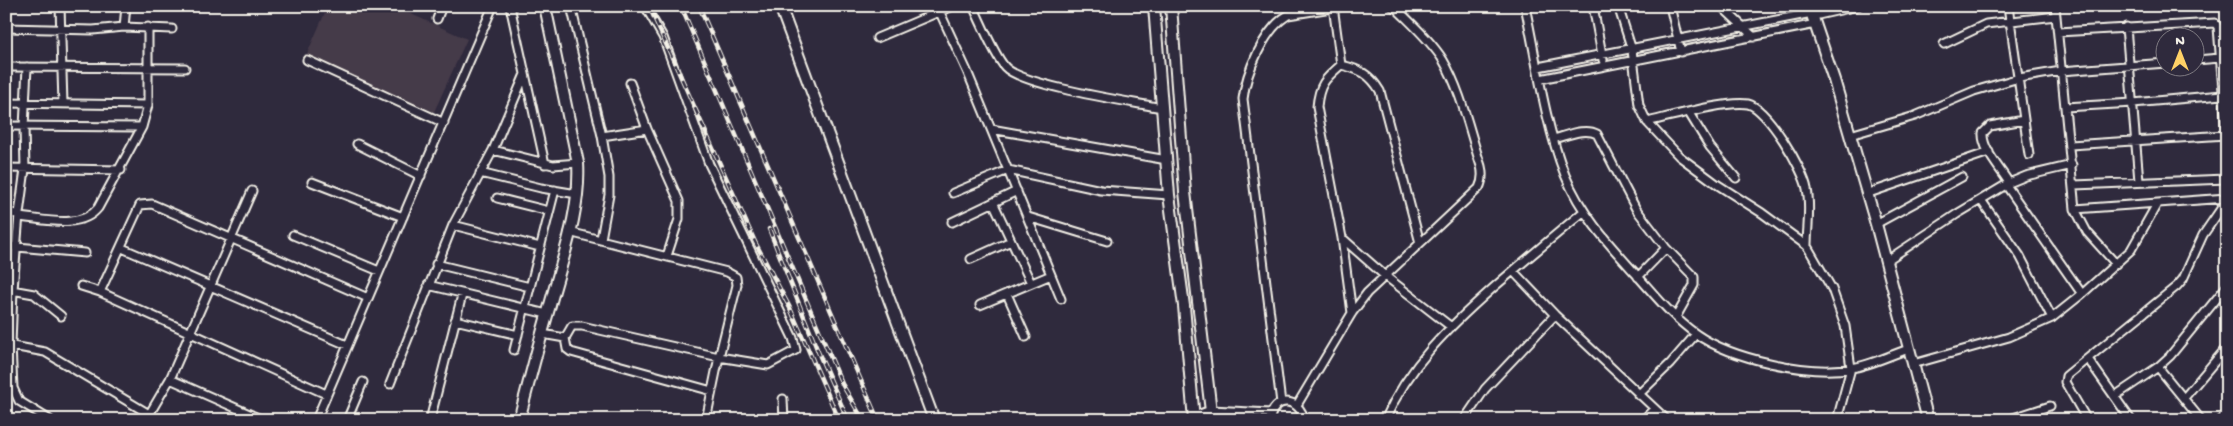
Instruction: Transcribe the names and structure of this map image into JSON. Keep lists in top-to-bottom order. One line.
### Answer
{"north":"top"}
